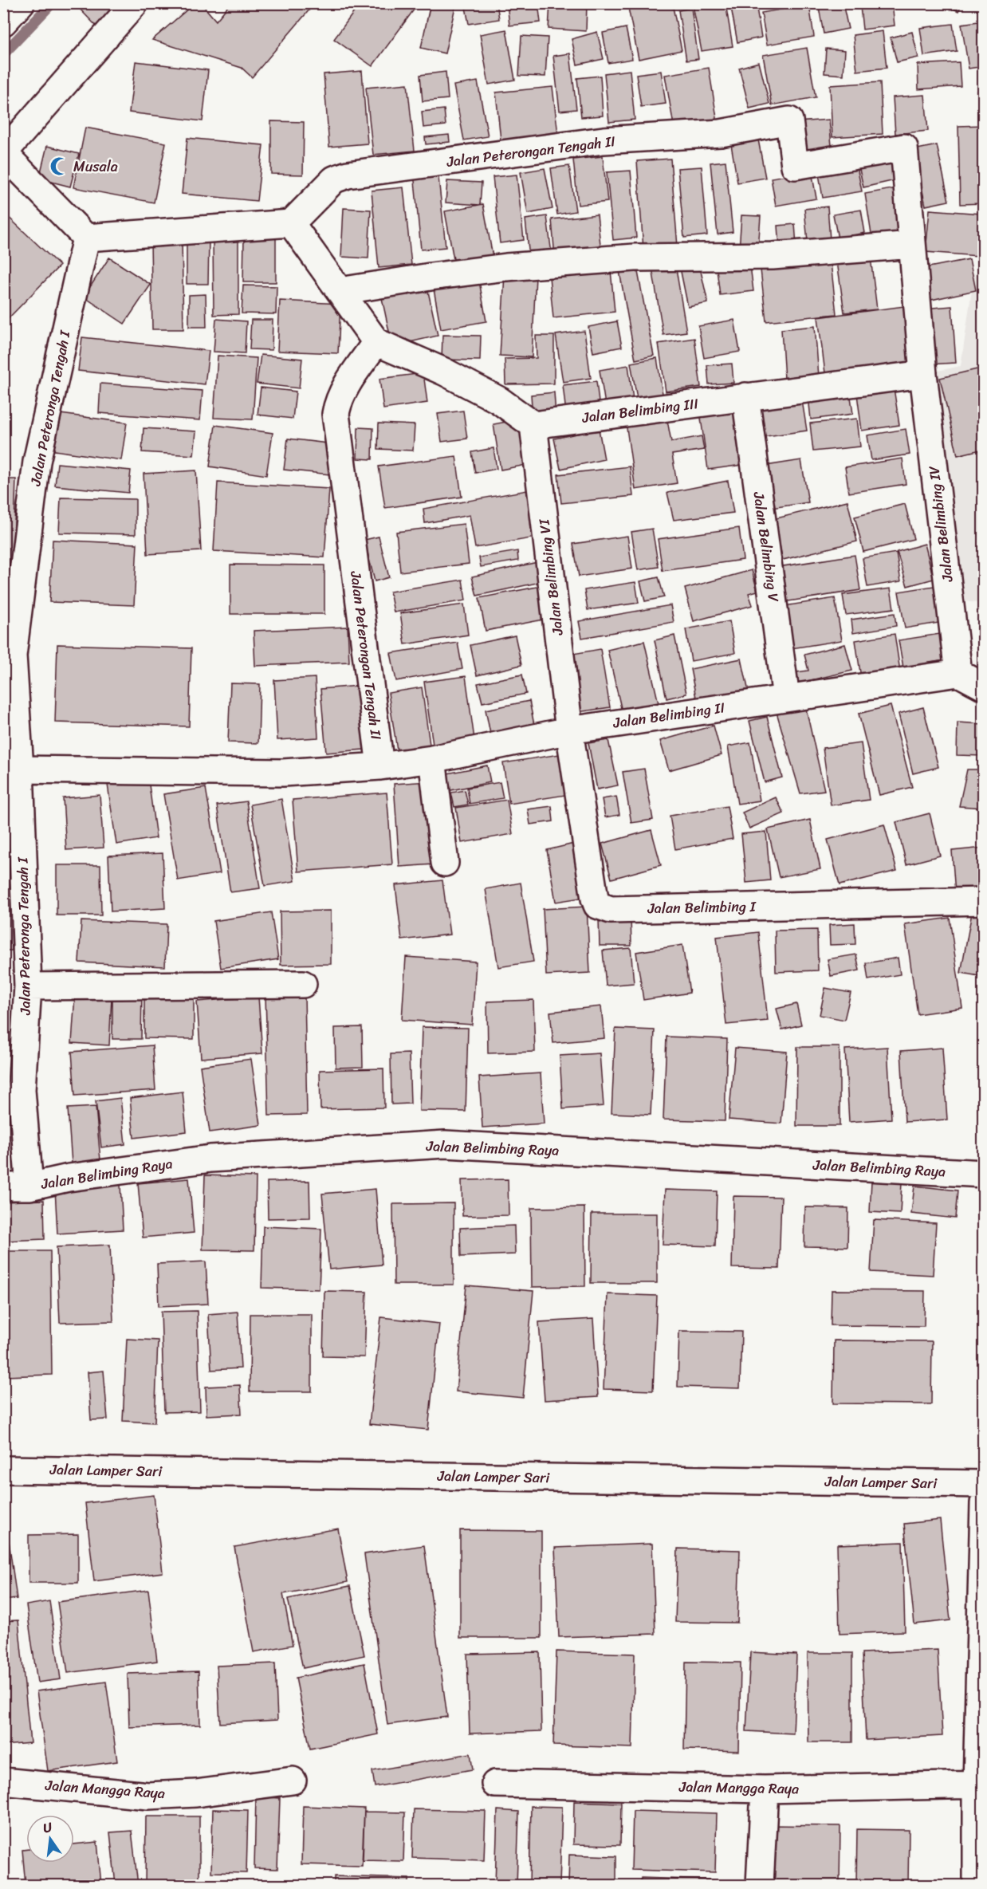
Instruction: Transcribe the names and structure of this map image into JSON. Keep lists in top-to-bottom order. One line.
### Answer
{"streets":{"street":["Jalan Peterongan Tengah II","Jalan Peteronga Tengah I","Jalan Belimbing III","Jalan Belimbing IV","Jalan Belimbing V","Jalan Belimbing VI","Jalan Belimbing II","Jalan Belimbing I","Jalan Belimbing Raya","Jalan Lamper Sari","Jalan Mangga Raya"]},"crossings":[["Jalan Peterongan Tengah II","Jalan Belimbing IV"],["Jalan Peterongan Tengah II","Jalan Belimbing II"],["Jalan Peteronga Tengah I","Jalan Belimbing Raya"],["Jalan Belimbing III","Jalan Belimbing IV"],["Jalan Belimbing III","Jalan Belimbing V"],["Jalan Belimbing III","Jalan Belimbing VI"],["Jalan Belimbing IV","Jalan Belimbing II"],["Jalan Belimbing V","Jalan Belimbing II"],["Jalan Belimbing VI","Jalan Belimbing II"],["Jalan Belimbing VI","Jalan Belimbing I"],["Jalan Belimbing II","Jalan Belimbing I"]],"places":{"mosque":["Musala"]},"north":"top"}
